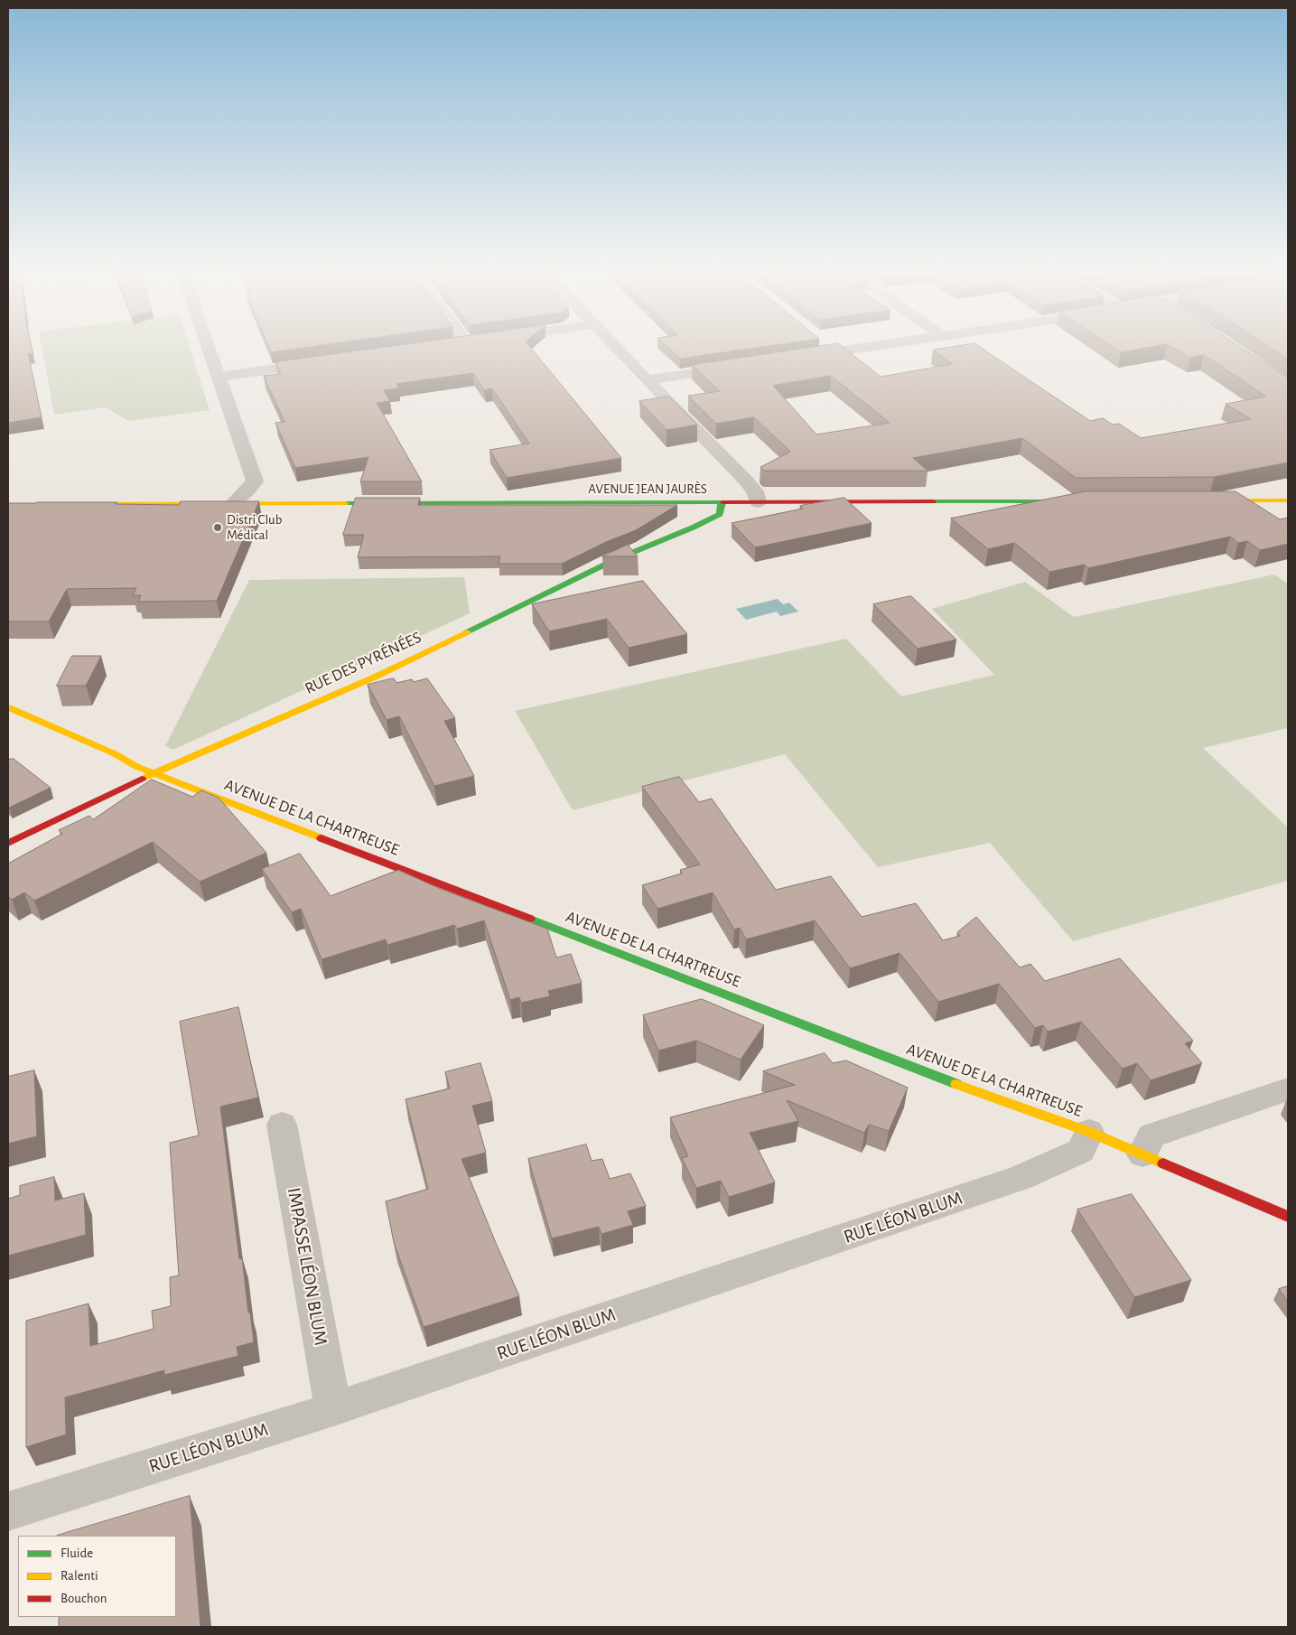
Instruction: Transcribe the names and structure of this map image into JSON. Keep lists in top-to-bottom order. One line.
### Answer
{"streets":{"street":["AVENUE JEAN JAURÈS","RUE DES PYRÉNÉES","AVENUE DE LA CHARTREUSE","RUE LÉON BLUM","IMPASSE LÉON BLUM"]},"crossings":[["AVENUE JEAN JAURÈS","RUE DES PYRÉNÉES"],["RUE DES PYRÉNÉES","AVENUE DE LA CHARTREUSE"],["AVENUE DE LA CHARTREUSE","RUE LÉON BLUM"],["RUE LÉON BLUM","IMPASSE LÉON BLUM"]],"places":["Distri Club Médical"],"legend":["Fluide","Ralenti","Bouchon"]}
